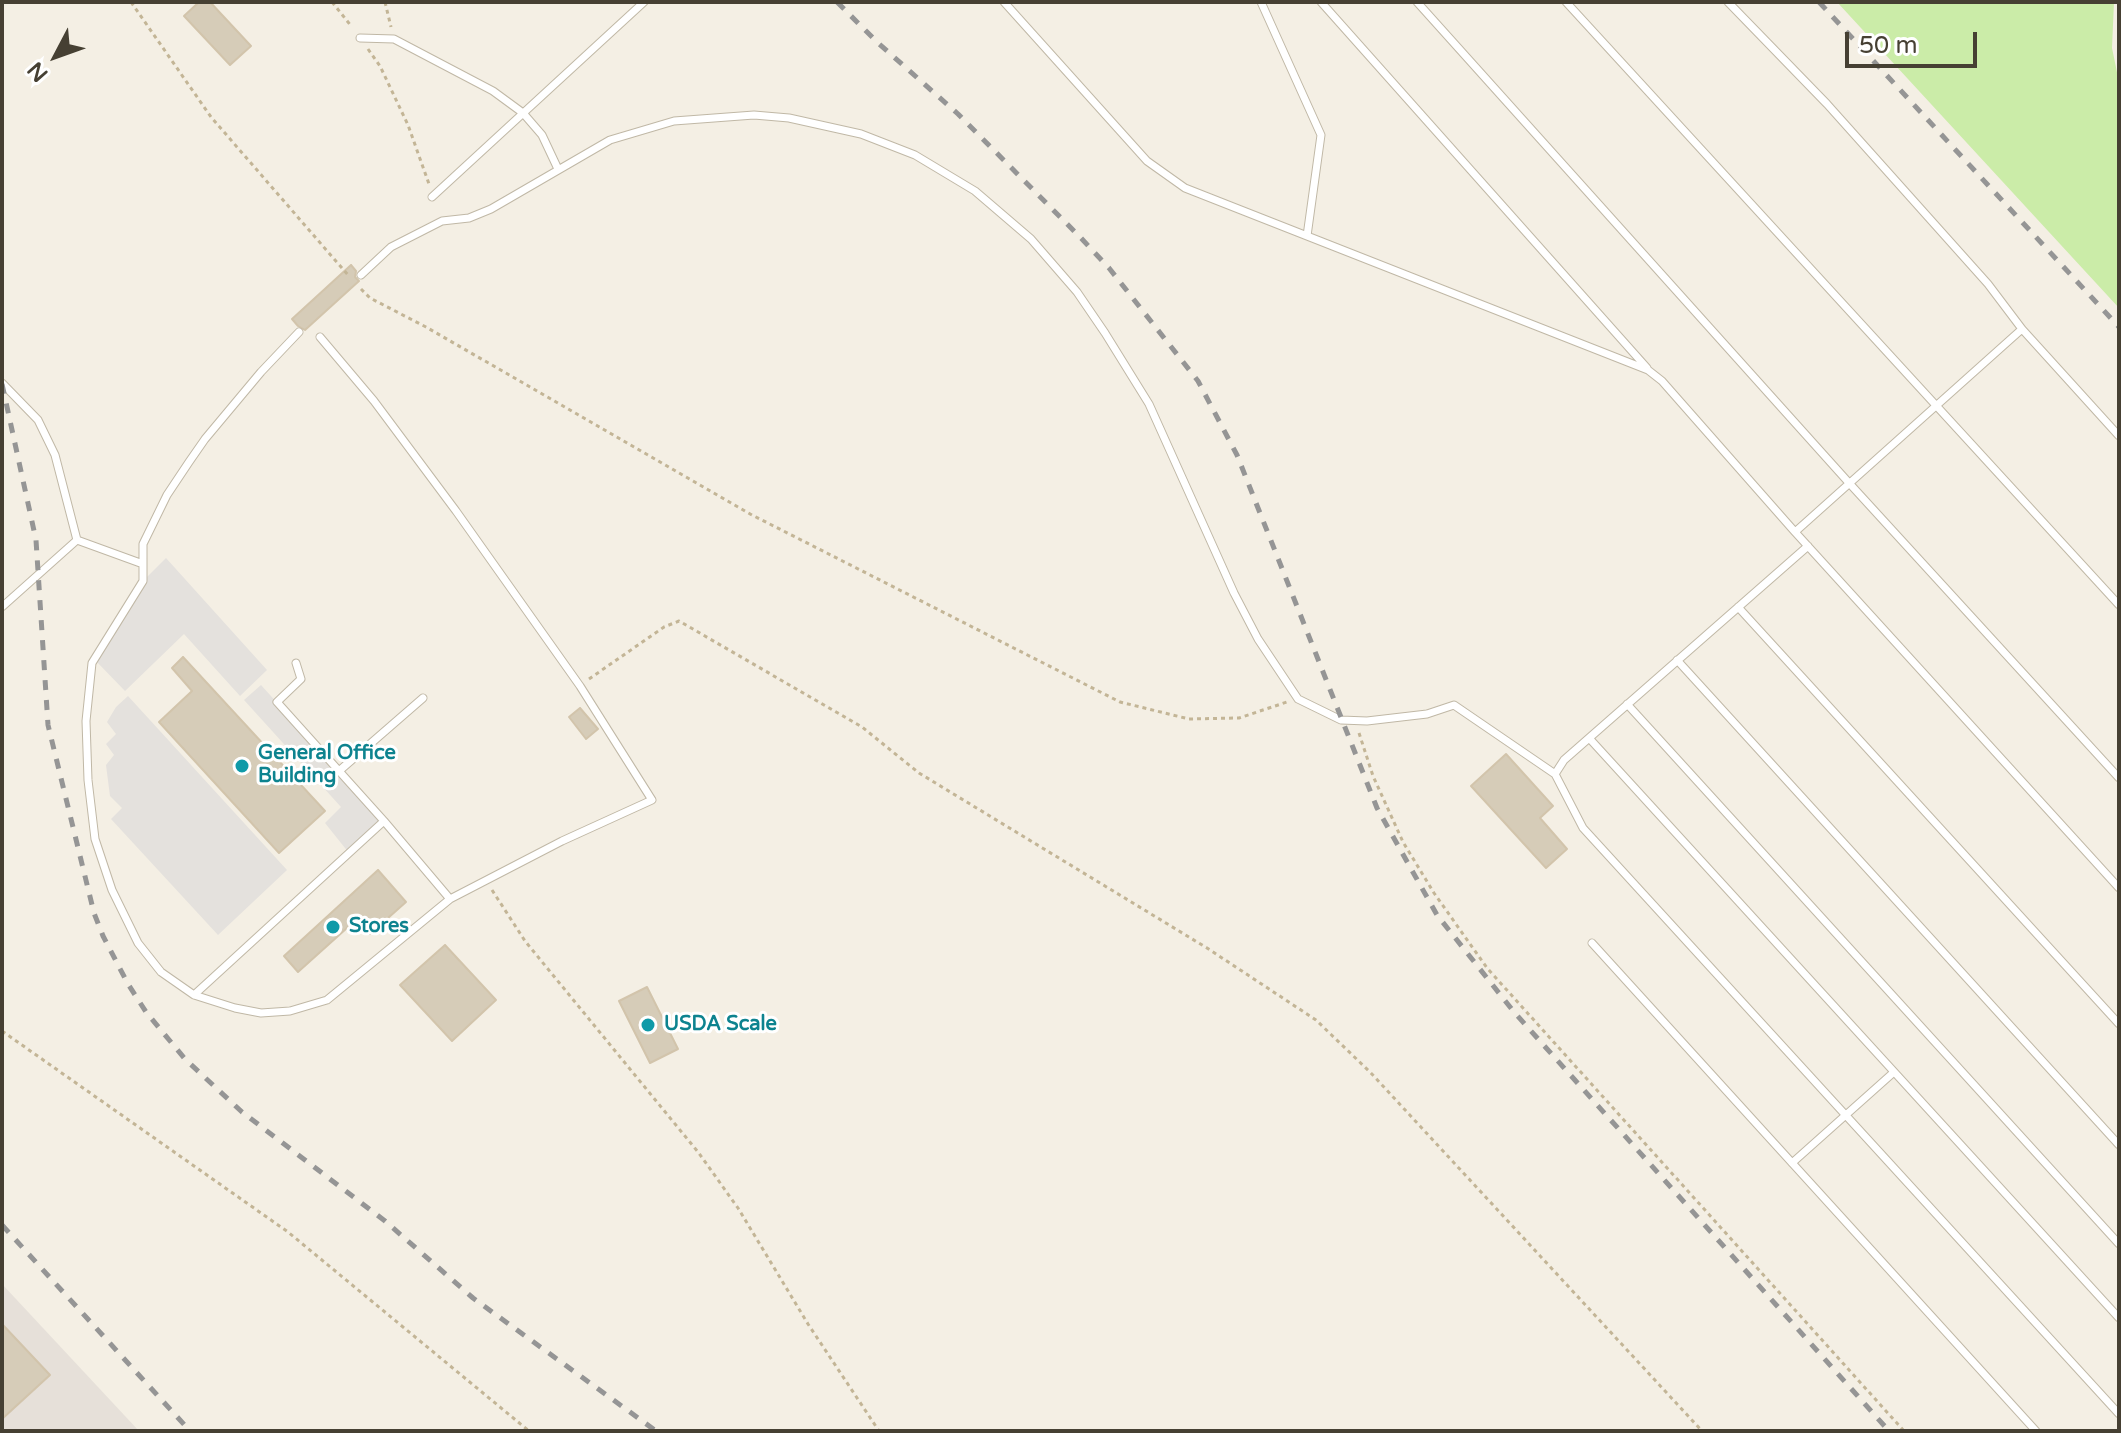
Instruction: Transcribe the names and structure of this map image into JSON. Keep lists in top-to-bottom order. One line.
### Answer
{"places":["General Office Building","Stores","USDA Scale"],"scale_bar":"50 m","north":"bottom left"}
